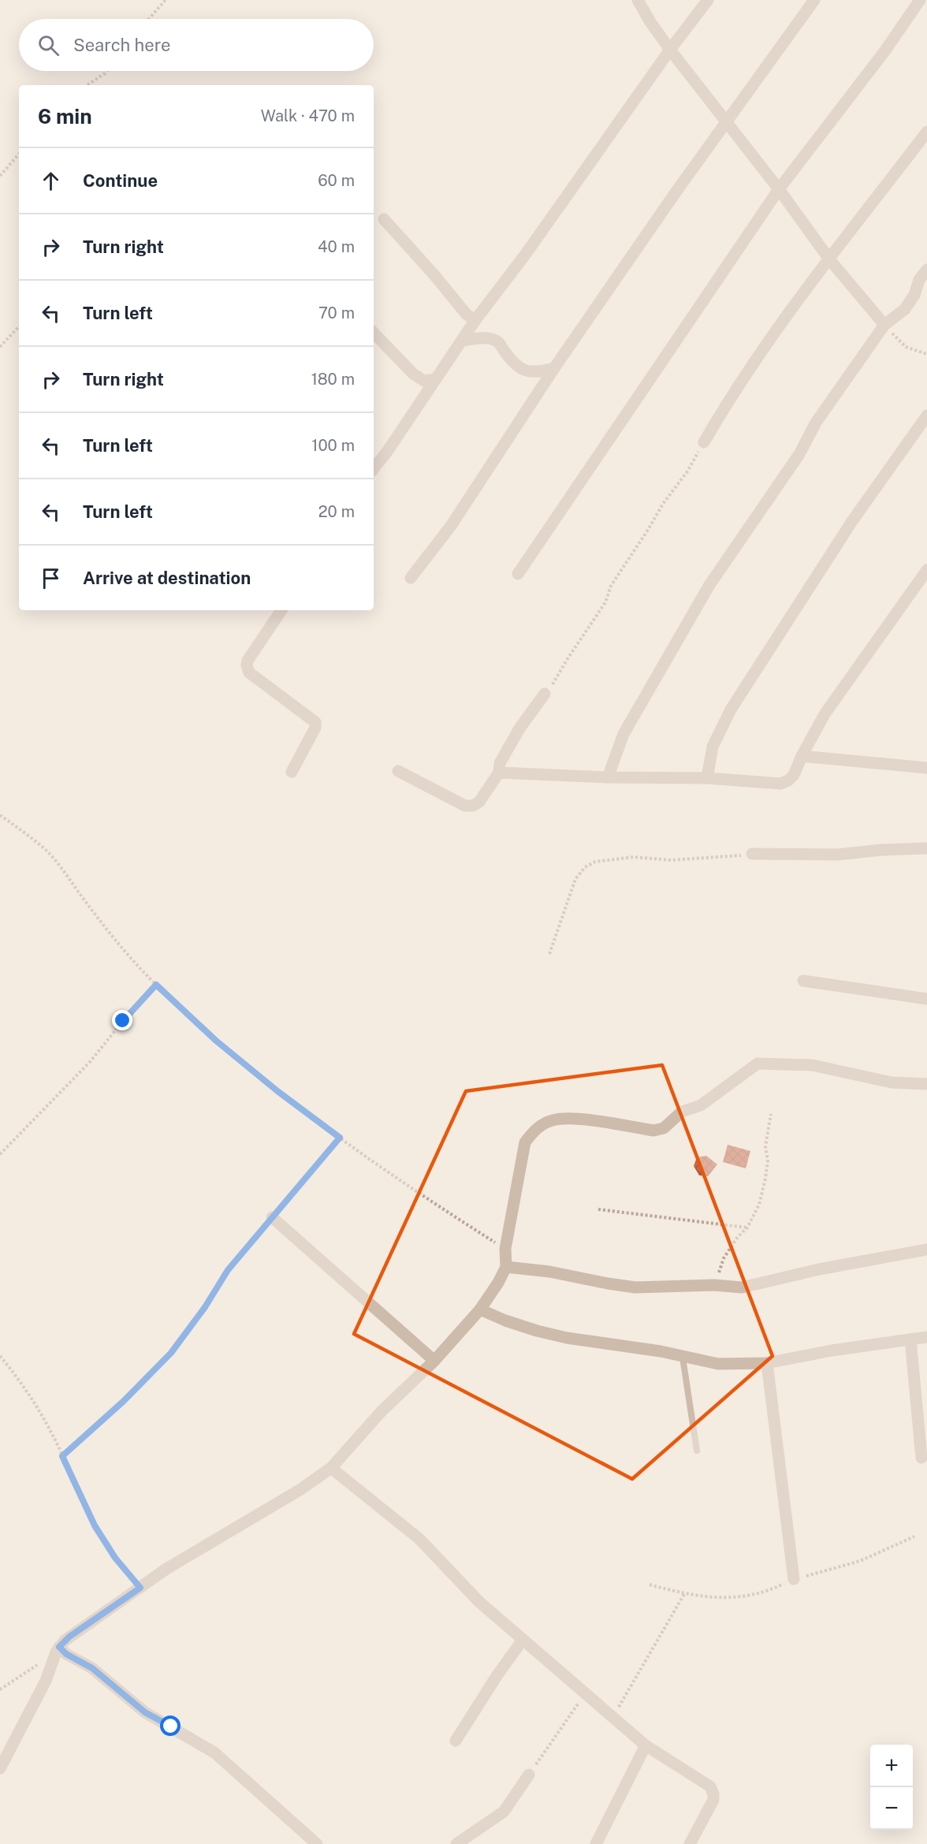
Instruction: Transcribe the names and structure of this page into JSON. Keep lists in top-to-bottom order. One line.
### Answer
{"page":{"search":"Search here","heading":["6 min","Walk · 470 m"],"list":[["Continue","60 m"],["Turn right","40 m"],["Turn left","70 m"],["Turn right","180 m"],["Turn left","100 m"],["Turn left","20 m"],"Arrive at destination"],"map_buttons":["+","−"]}}
